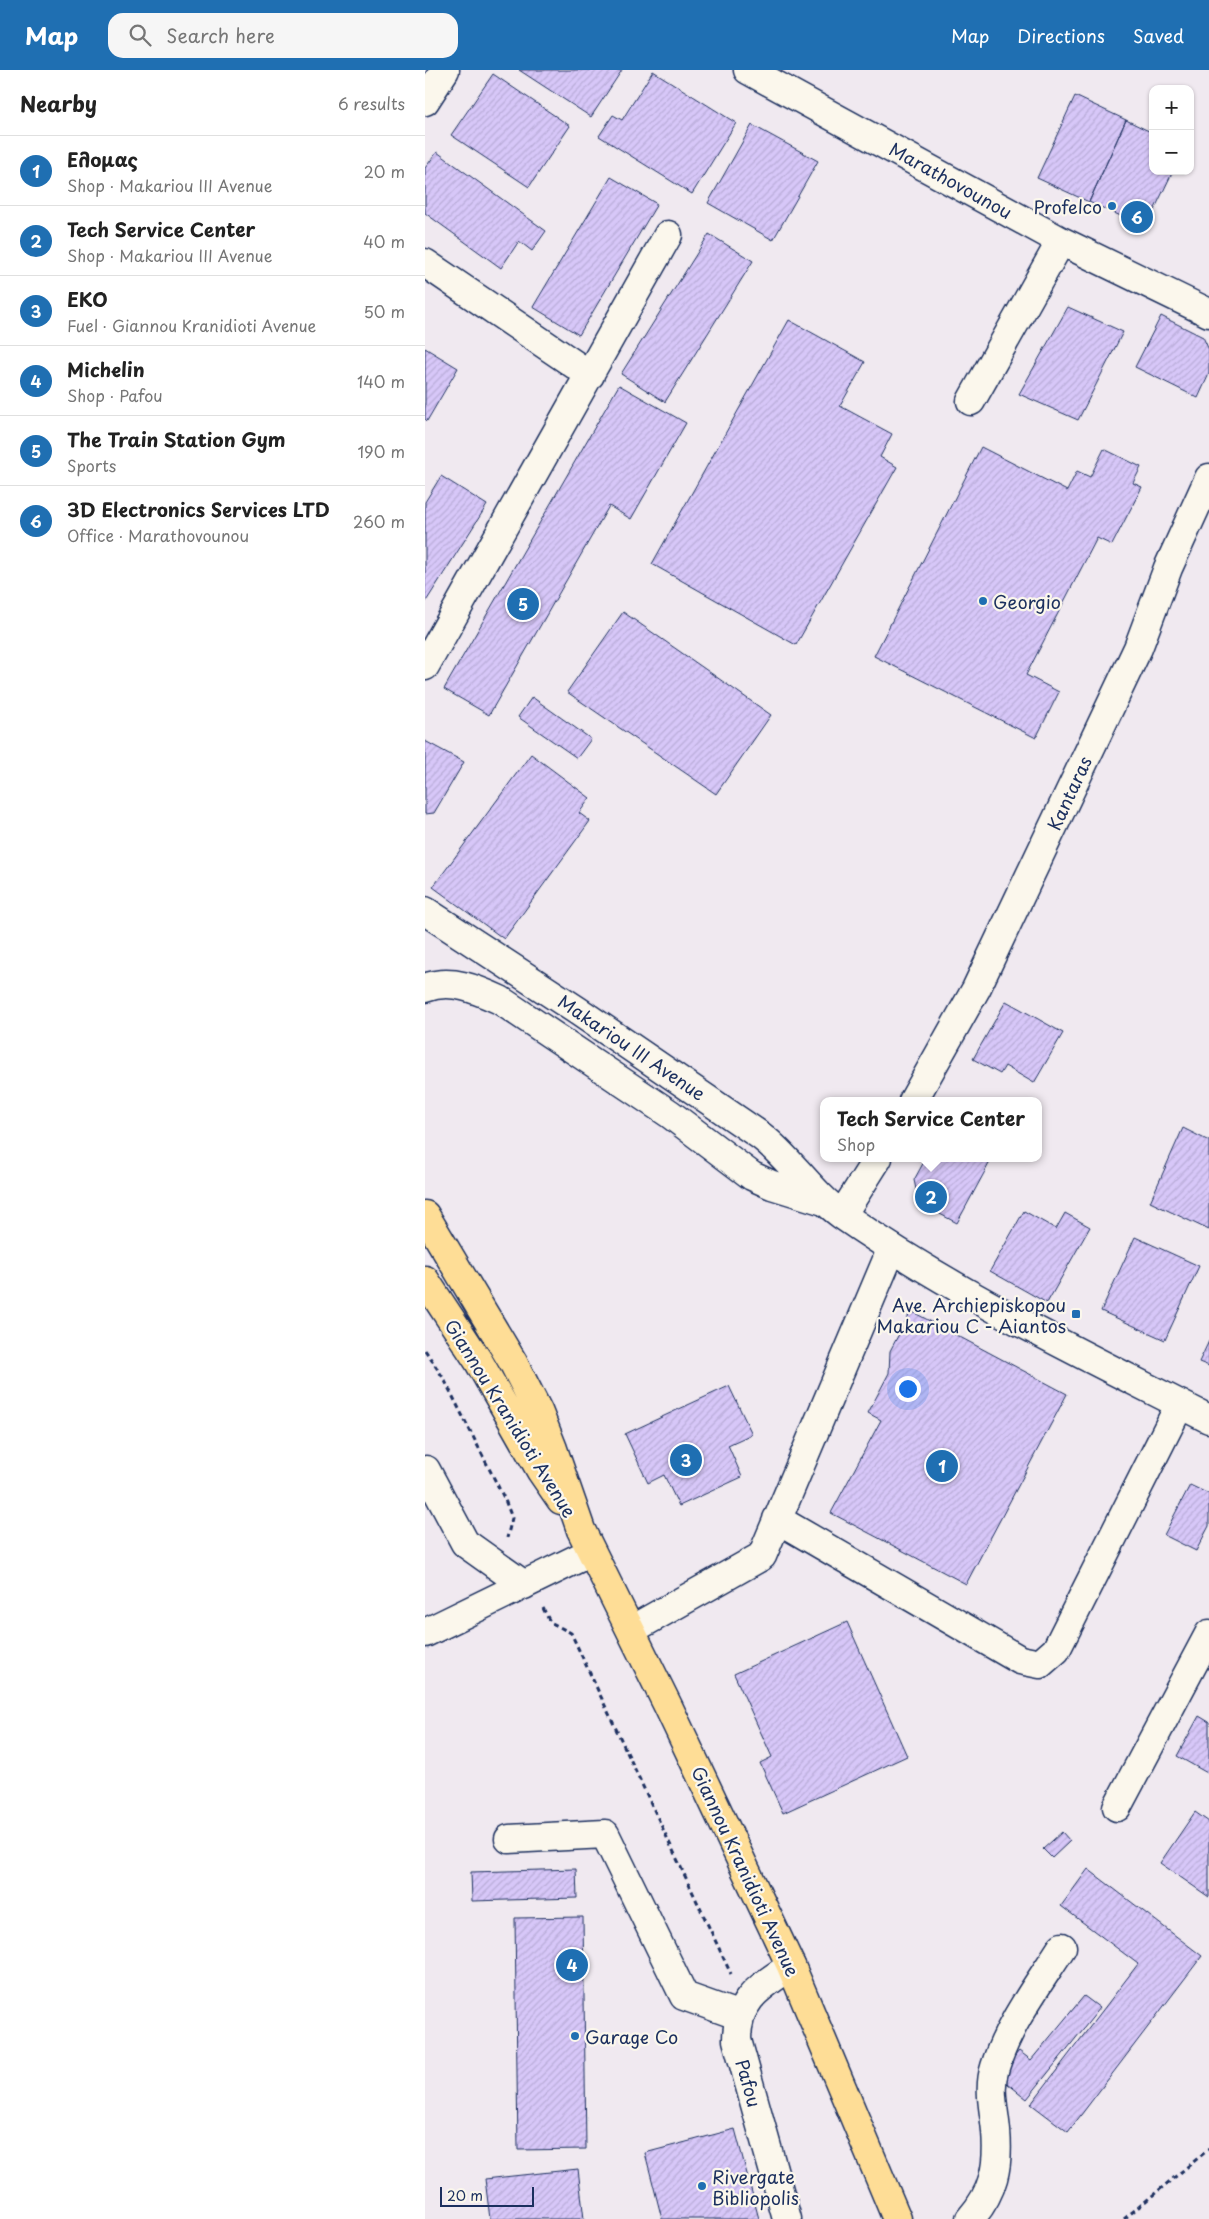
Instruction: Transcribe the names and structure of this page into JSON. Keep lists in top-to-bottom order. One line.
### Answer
{"streets":{"main road":["Giannou Kranidioti Avenue"],"street":["Marathovounou","Kantaras","Makariou III Avenue","Pafou"]},"places":{"other":["Profelco","Georgio","Garage Co","Rivergate Bibliopolis"],"transit":["Ave. Archiepiskopou Makariou C - Aiantos"]},"scale_bar":"20 m","page":{"header":"Map","search":"Search here","nav":["Map","Directions","Saved"],"heading":["Nearby","6 results"],"map_buttons":["+","−"],"list":[{"mark":"1","name":"Ελομας","note":"Shop · Makariou III Avenue","value":"20 m"},{"mark":"2","name":"Tech Service Center","note":"Shop · Makariou III Avenue","value":"40 m"},{"mark":"3","name":"EKO","note":"Fuel · Giannou Kranidioti Avenue","value":"50 m"},{"mark":"4","name":"Michelin","note":"Shop · Pafou","value":"140 m"},{"mark":"5","name":"The Train Station Gym","note":"Sports","value":"190 m"},{"mark":"6","name":"3D Electronics Services LTD","note":"Office · Marathovounou","value":"260 m"}],"pins":["6","5","2","3","1","4"],"popup":["Tech Service Center","Shop"],"scale":"20 m"}}
